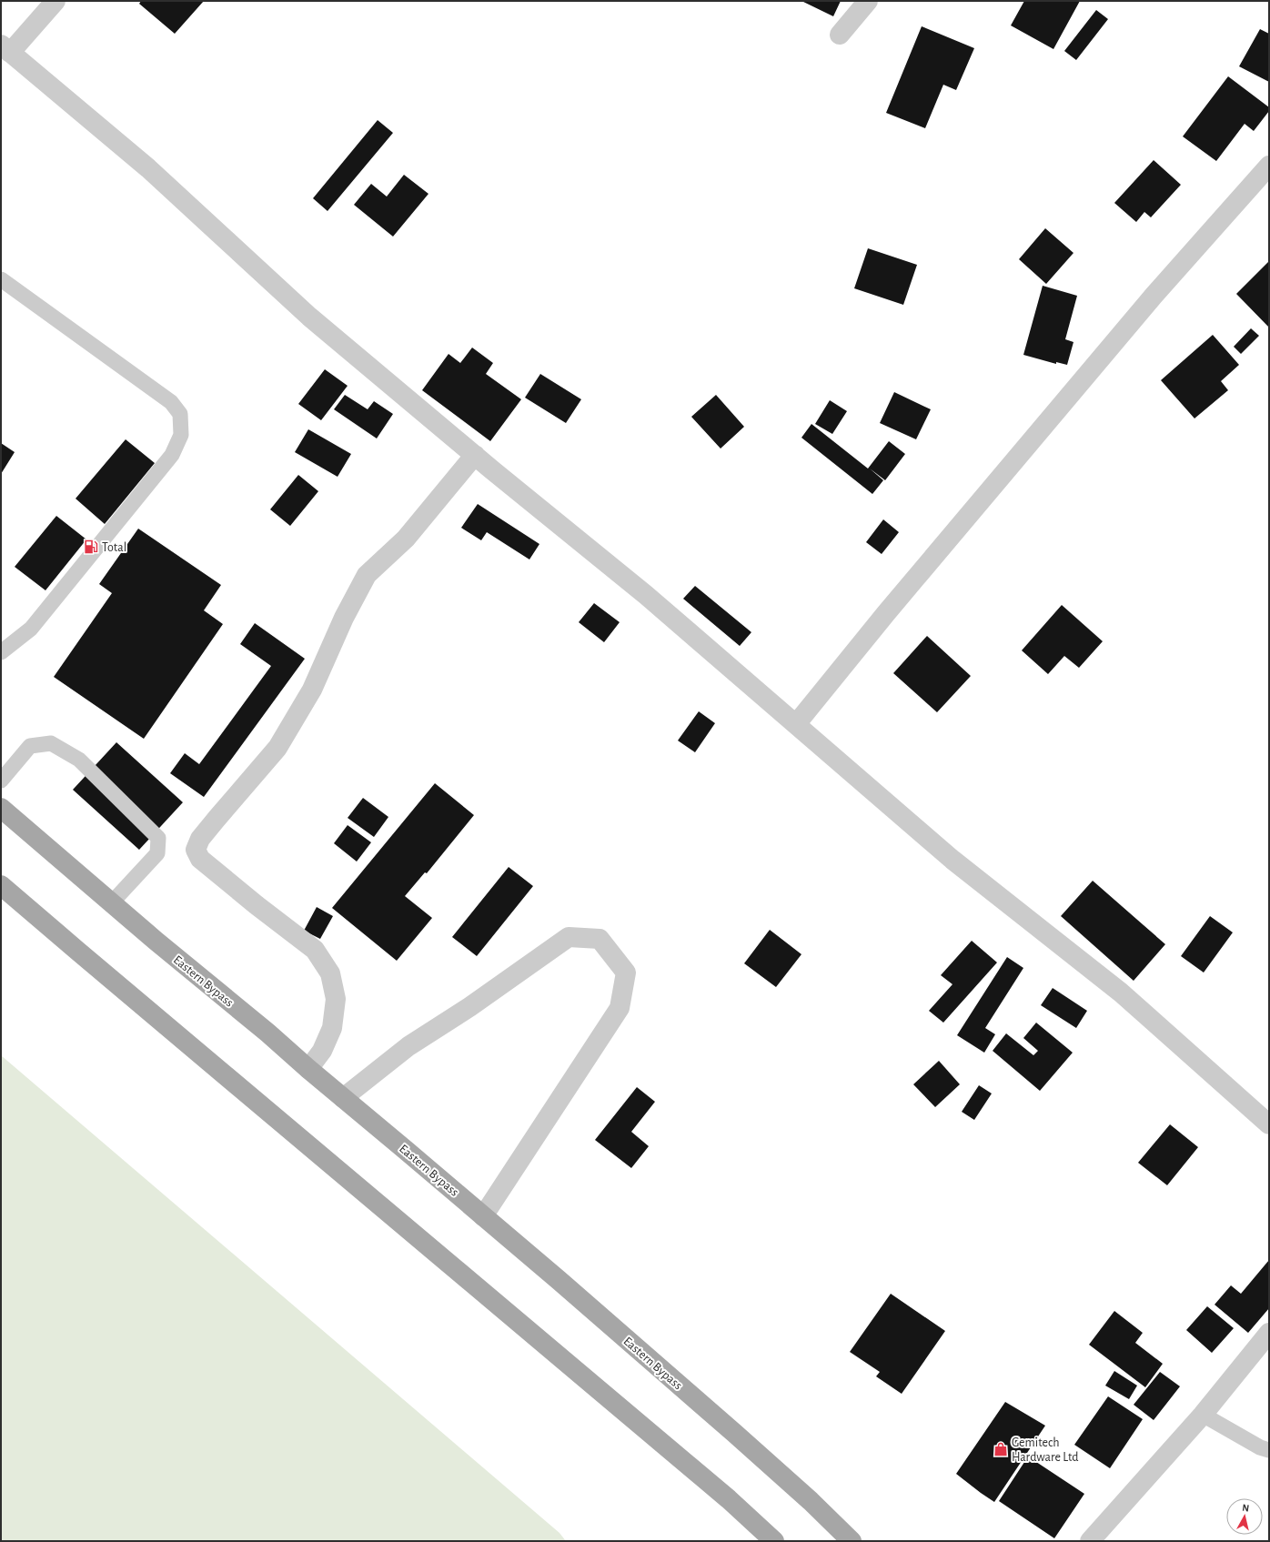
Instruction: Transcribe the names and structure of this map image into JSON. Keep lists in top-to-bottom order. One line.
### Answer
{"streets":{"main road":["Eastern Bypass"]},"places":{"fuel station":["Total"],"shop":["Gemitech Hardware Ltd"]},"north":"top"}
